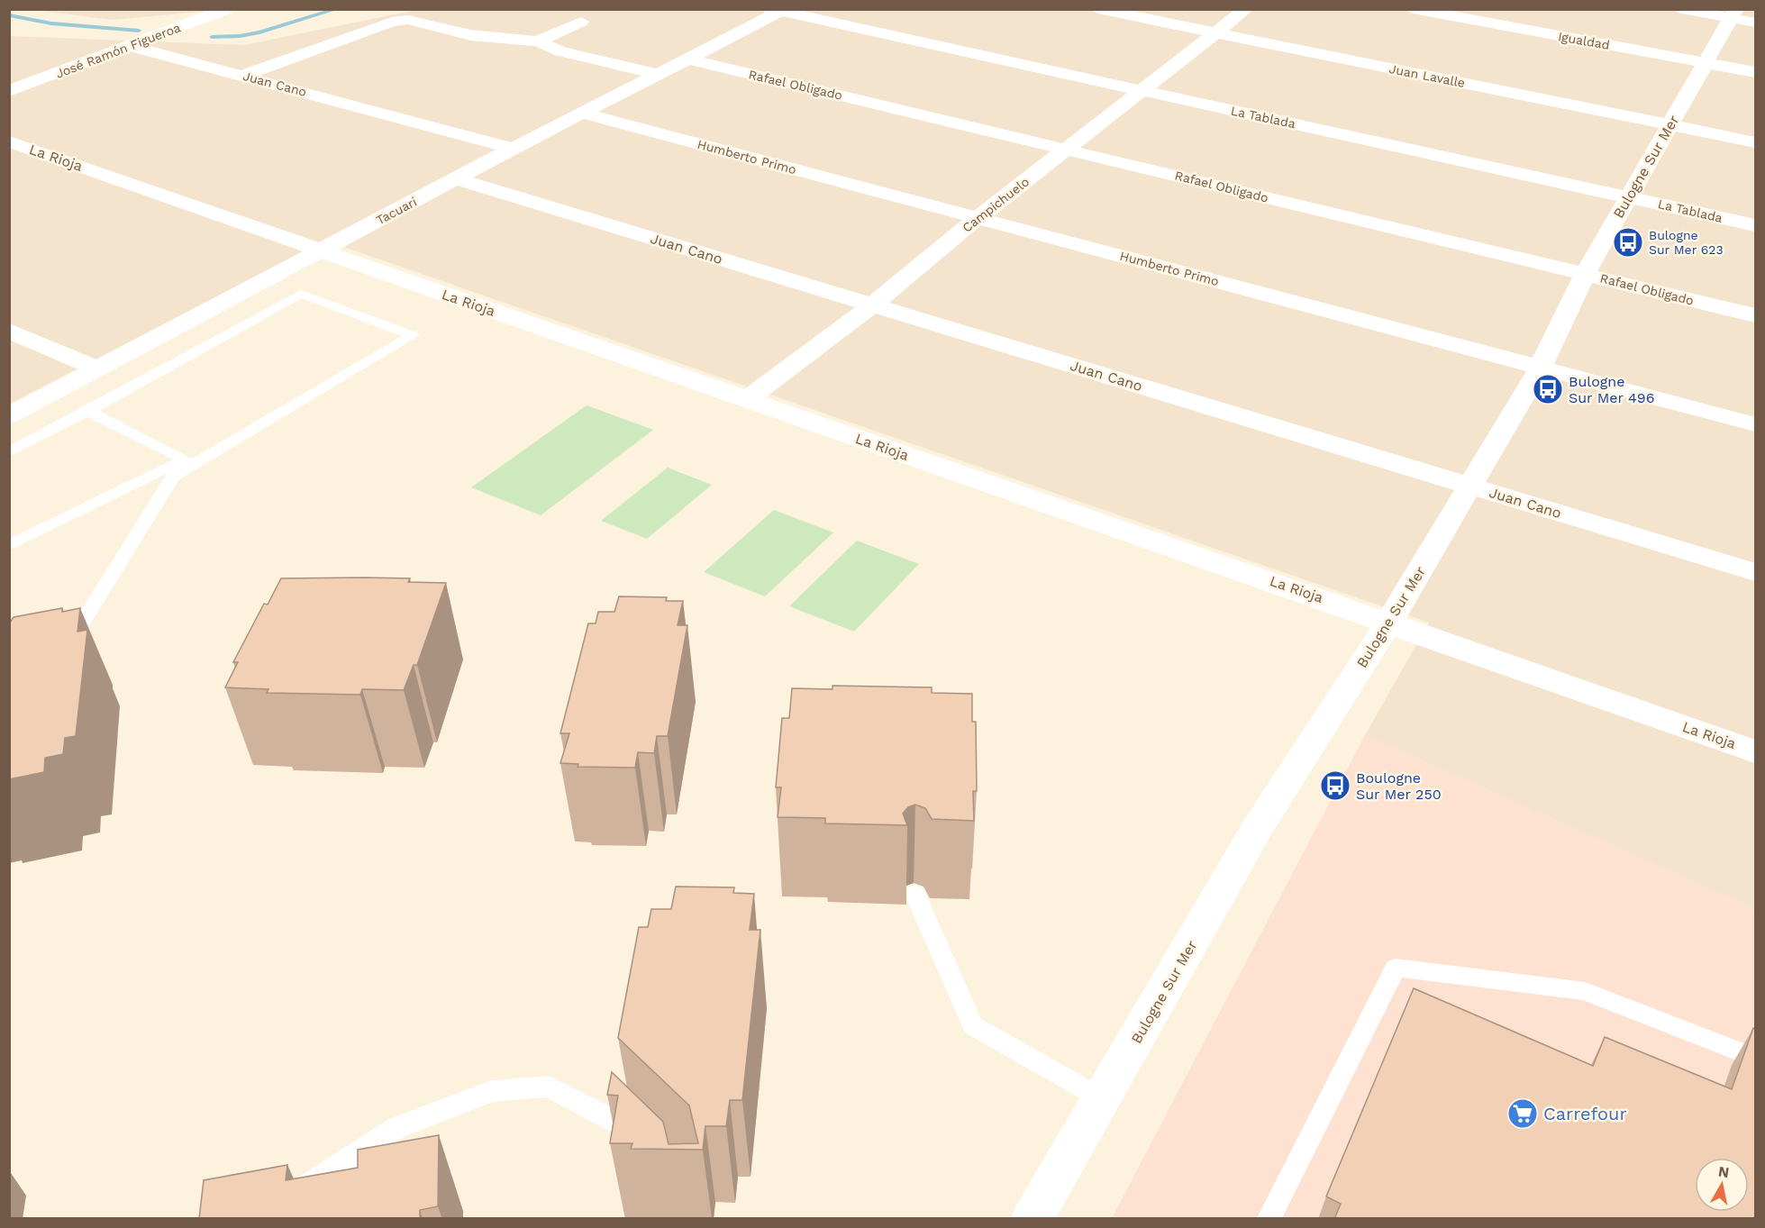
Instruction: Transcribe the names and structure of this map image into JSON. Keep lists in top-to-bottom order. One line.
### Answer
{"streets":{"street":["Igualdad","José Ramón Figueroa","Juan Lavalle","Juan Cano","Rafael Obligado","La Tablada","Humberto Primo","La Rioja","Bulogne Sur Mer","Campichuelo","Tacuarí"]},"crossings":[["Igualdad","Bulogne Sur Mer"],["José Ramón Figueroa","Juan Cano"],["Juan Lavalle","Bulogne Sur Mer"],["Juan Lavalle","Campichuelo"],["Juan Cano","Bulogne Sur Mer"],["Juan Cano","Campichuelo"],["Juan Cano","Tacuarí"],["Rafael Obligado","Bulogne Sur Mer"],["Rafael Obligado","Campichuelo"],["Rafael Obligado","Tacuarí"],["La Tablada","Bulogne Sur Mer"],["La Tablada","Campichuelo"],["La Tablada","Tacuarí"],["Humberto Primo","Bulogne Sur Mer"],["Humberto Primo","Campichuelo"],["Humberto Primo","Tacuarí"],["La Rioja","Bulogne Sur Mer"],["La Rioja","Campichuelo"],["La Rioja","Tacuarí"]],"places":{"bus stop":["Bulogne Sur Mer 623","Bulogne Sur Mer 496","Boulogne Sur Mer 250"],"supermarket":["Carrefour"]},"north":"top"}
